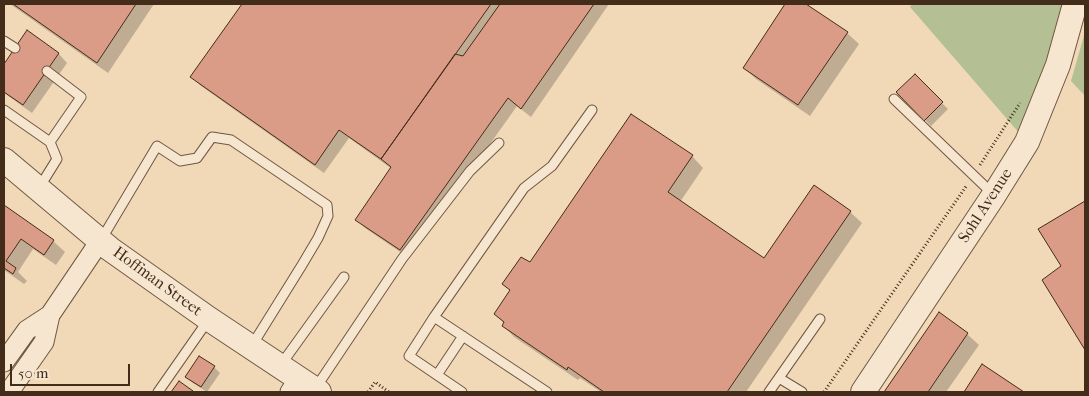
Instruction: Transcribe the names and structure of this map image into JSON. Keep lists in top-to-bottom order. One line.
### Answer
{"streets":{"street":["Sohl Avenue","Hoffman Street"]},"scale_bar":"50 m"}
